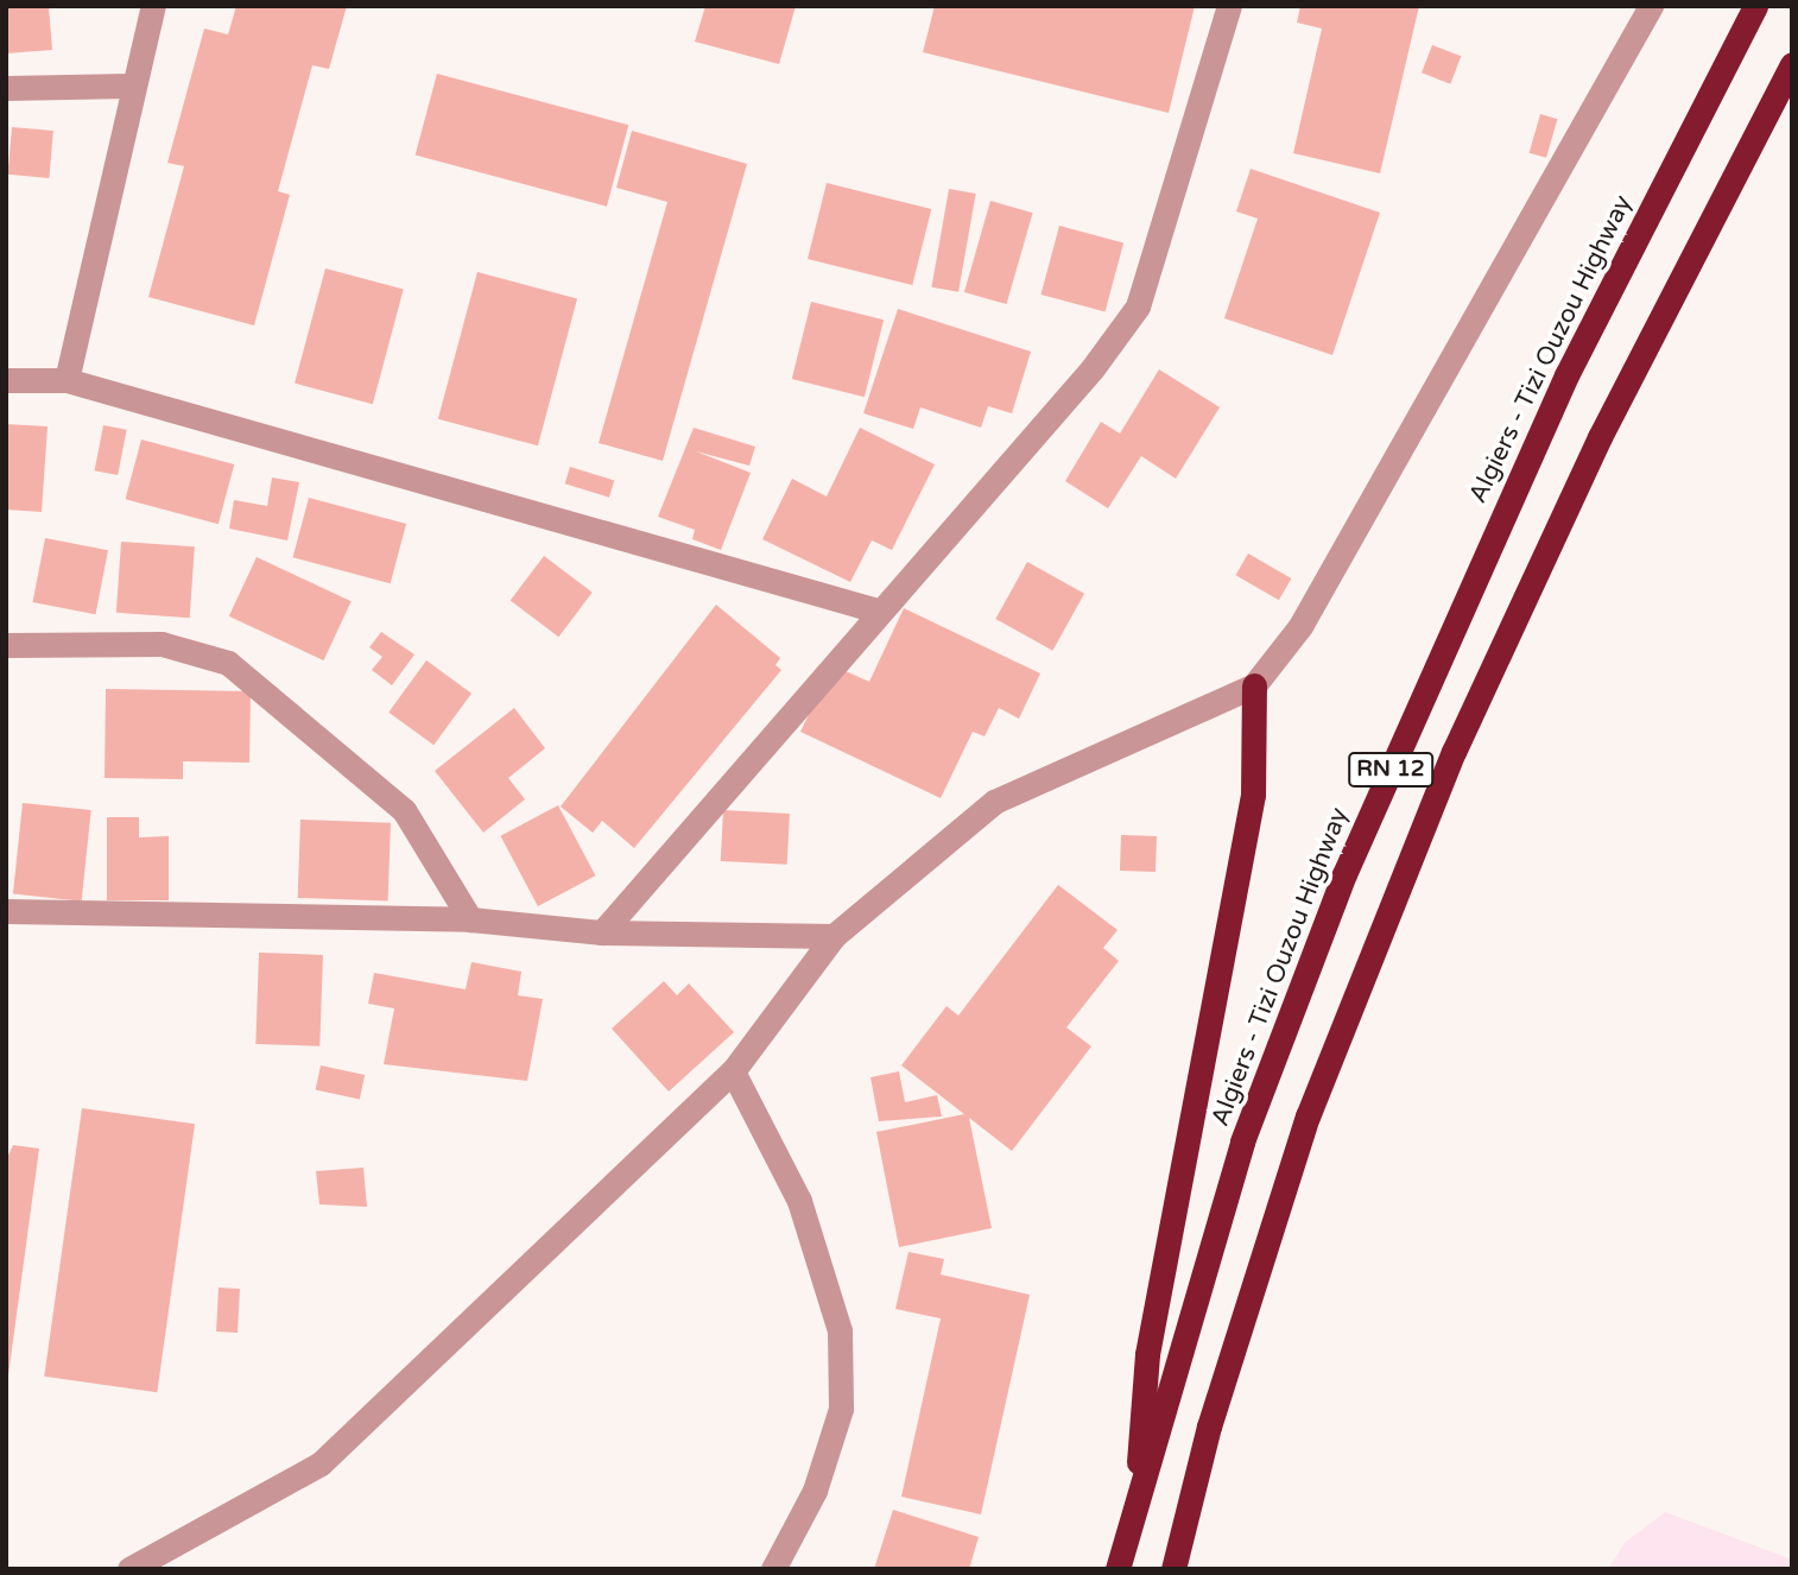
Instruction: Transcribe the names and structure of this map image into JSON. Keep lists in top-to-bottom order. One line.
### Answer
{"streets":{"highway":["Algiers - Tizi Ouzou Highway","RN 12"]}}
